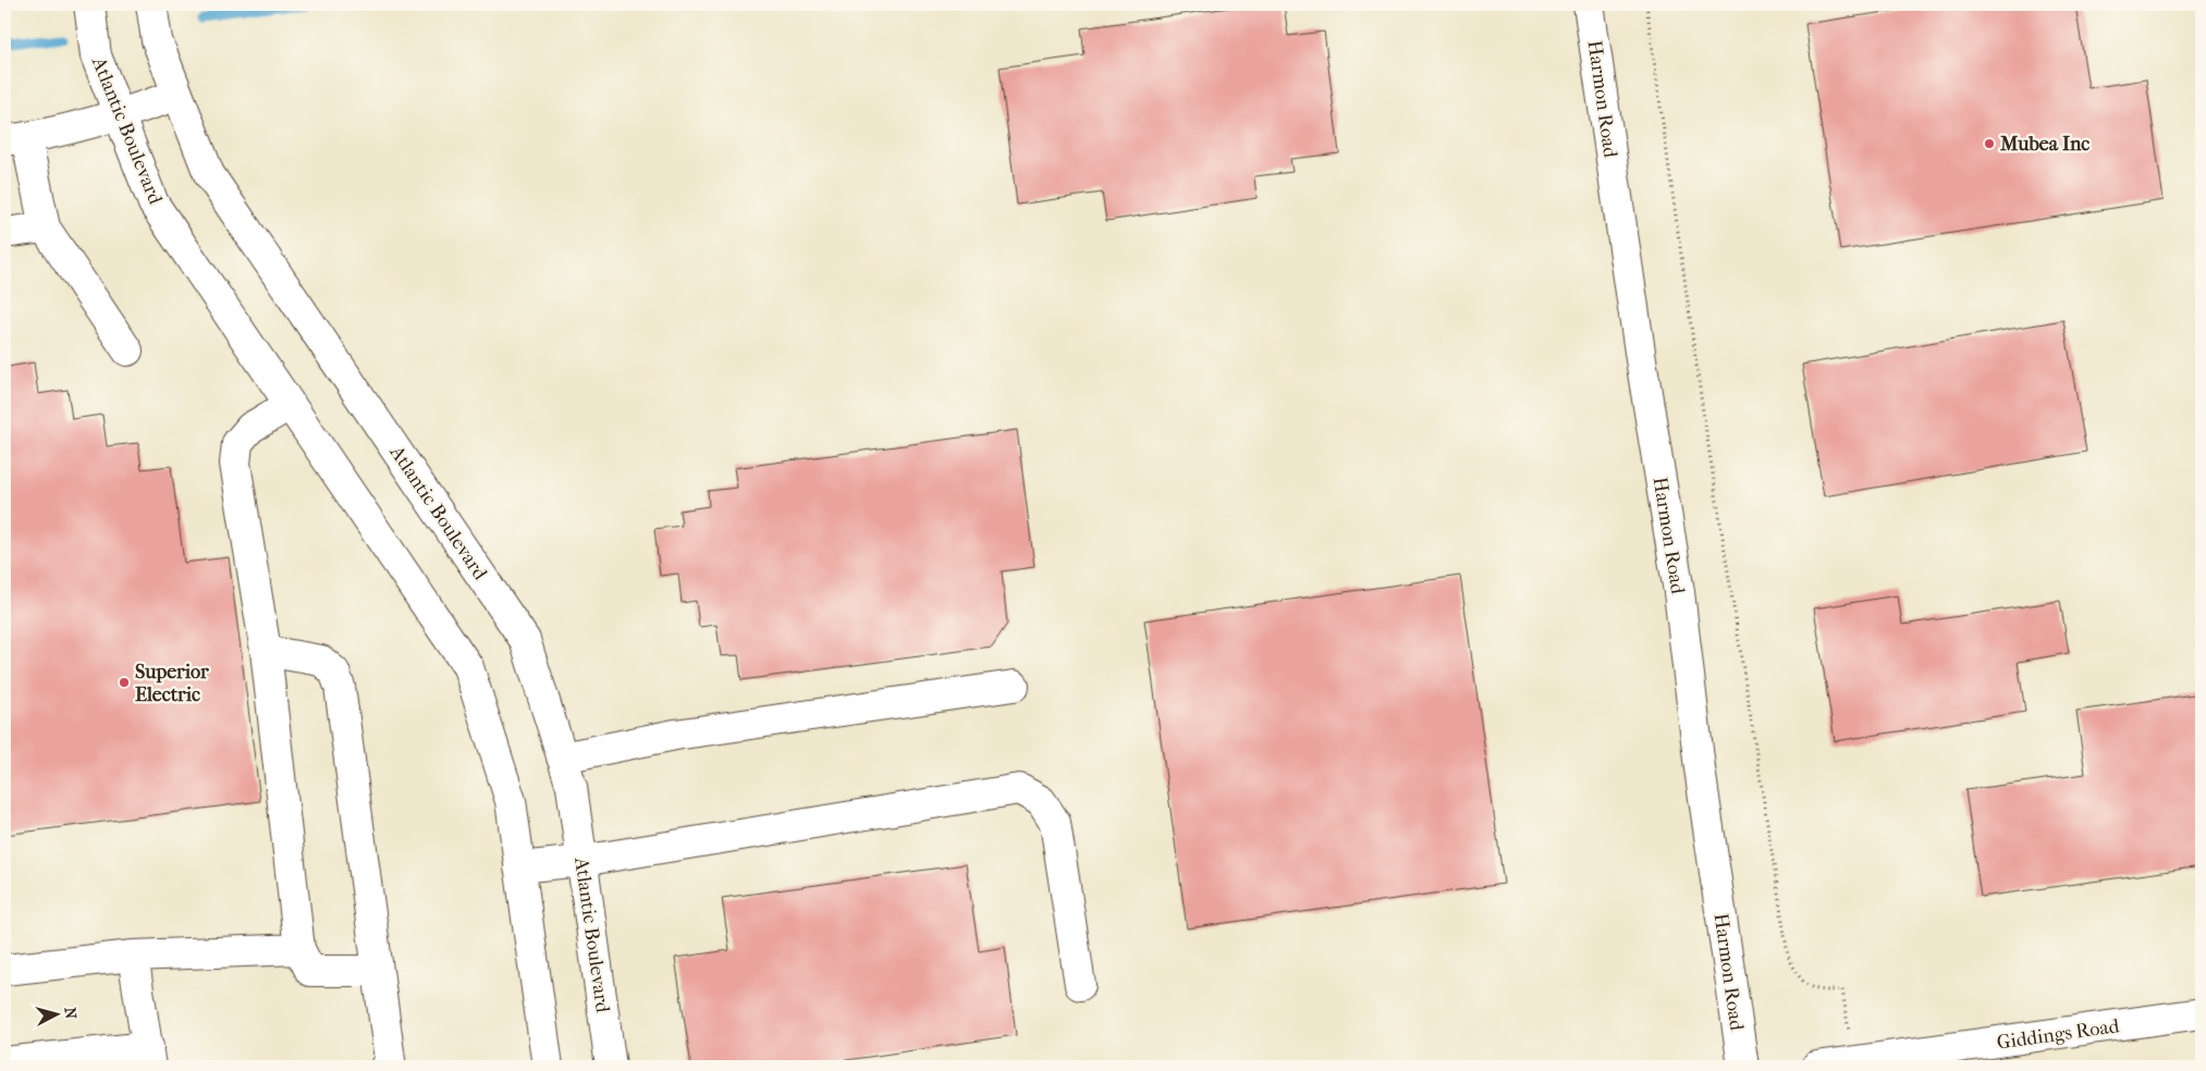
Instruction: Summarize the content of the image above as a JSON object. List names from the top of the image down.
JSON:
{
  "streets": {
    "street": ["Harmon Road", "Atlantic Boulevard", "Giddings Road"]
  },
  "places": ["Mubea Inc", "Superior Electric"],
  "north": "right"
}
